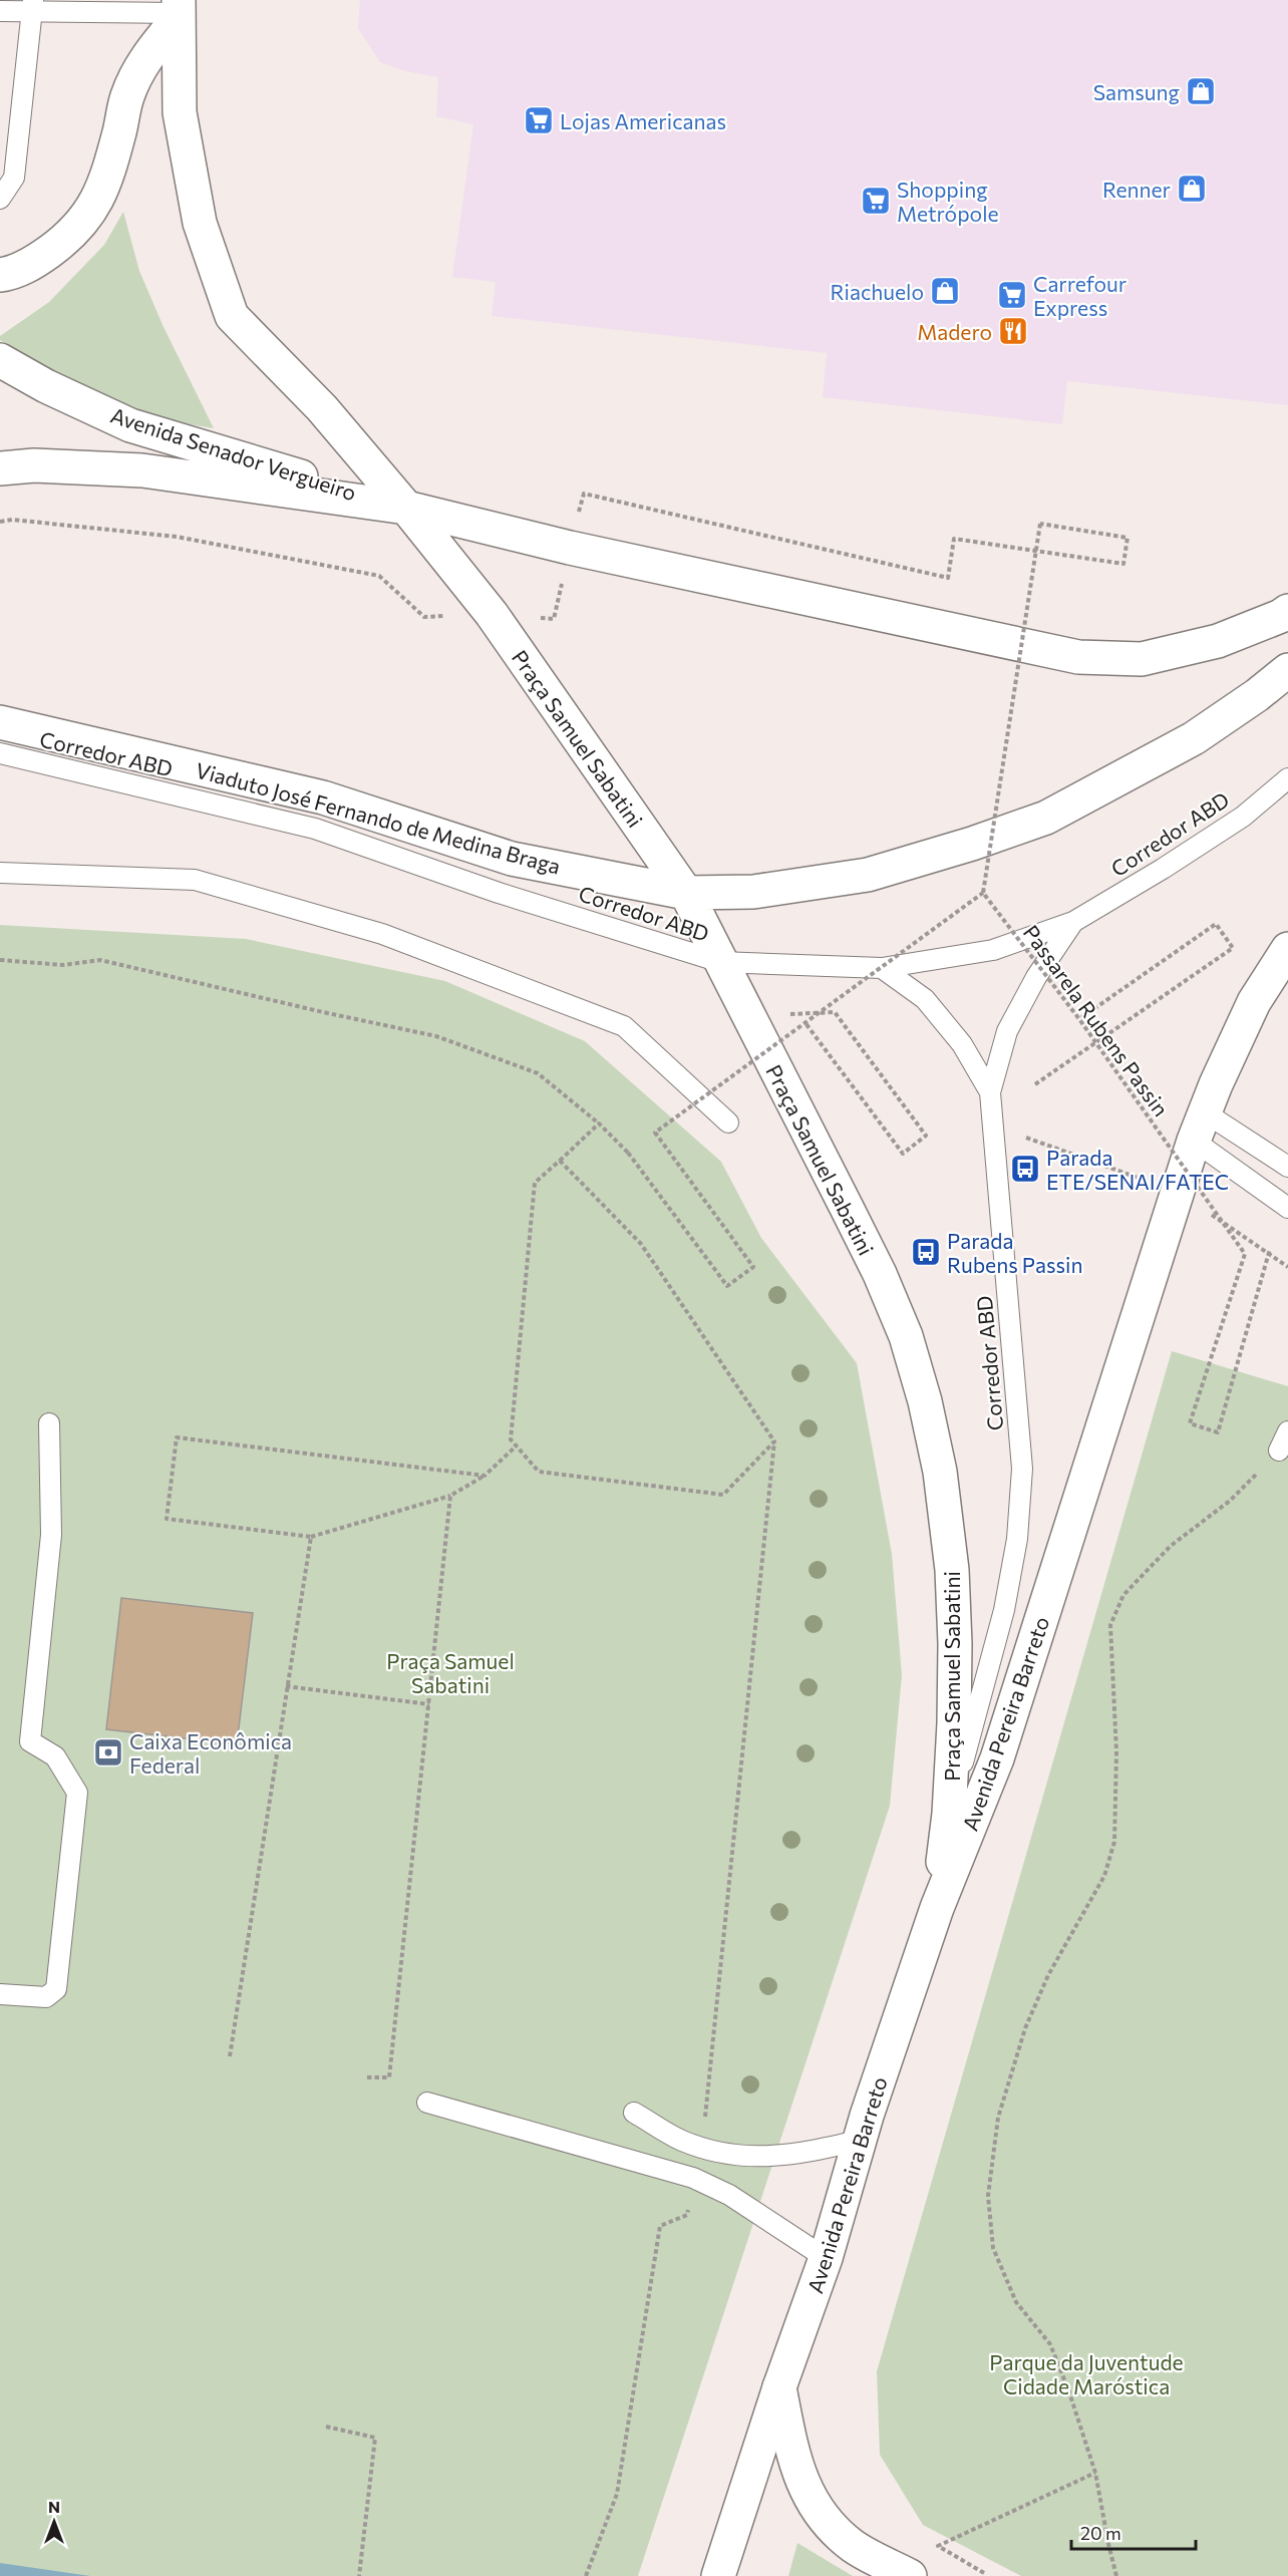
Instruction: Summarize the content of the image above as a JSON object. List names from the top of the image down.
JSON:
{
  "streets": {
    "main road": [
      "Avenida Senador Vergueiro",
      "Praça Samuel Sabatini",
      "Viaduto José Fernando de Medina Braga",
      "Avenida Pereira Barreto"
    ],
    "lane": ["Corredor ABD"],
    "path": ["Passarela Rubens Passin"]
  },
  "crossings": [
    ["Avenida Senador Vergueiro", "Praça Samuel Sabatini"],
    ["Praça Samuel Sabatini", "Corredor ABD"],
    ["Praça Samuel Sabatini", "Viaduto José Fernando de Medina Braga"],
    ["Praça Samuel Sabatini", "Avenida Pereira Barreto"]
  ],
  "parks": ["Praça Samuel Sabatini", "Parque da Juventude Cidade Maróstica"],
  "places": {
    "shop": ["Samsung", "Renner", "Riachuelo"],
    "supermarket": ["Lojas Americanas", "Shopping Metrópole", "Carrefour Express"],
    "restaurant": ["Madero"],
    "bus stop": ["Parada ETE/SENAI/FATEC", "Parada Rubens Passin"],
    "bank": ["Caixa Econômica Federal"]
  },
  "scale_bar": "20 m",
  "north": "top"
}
